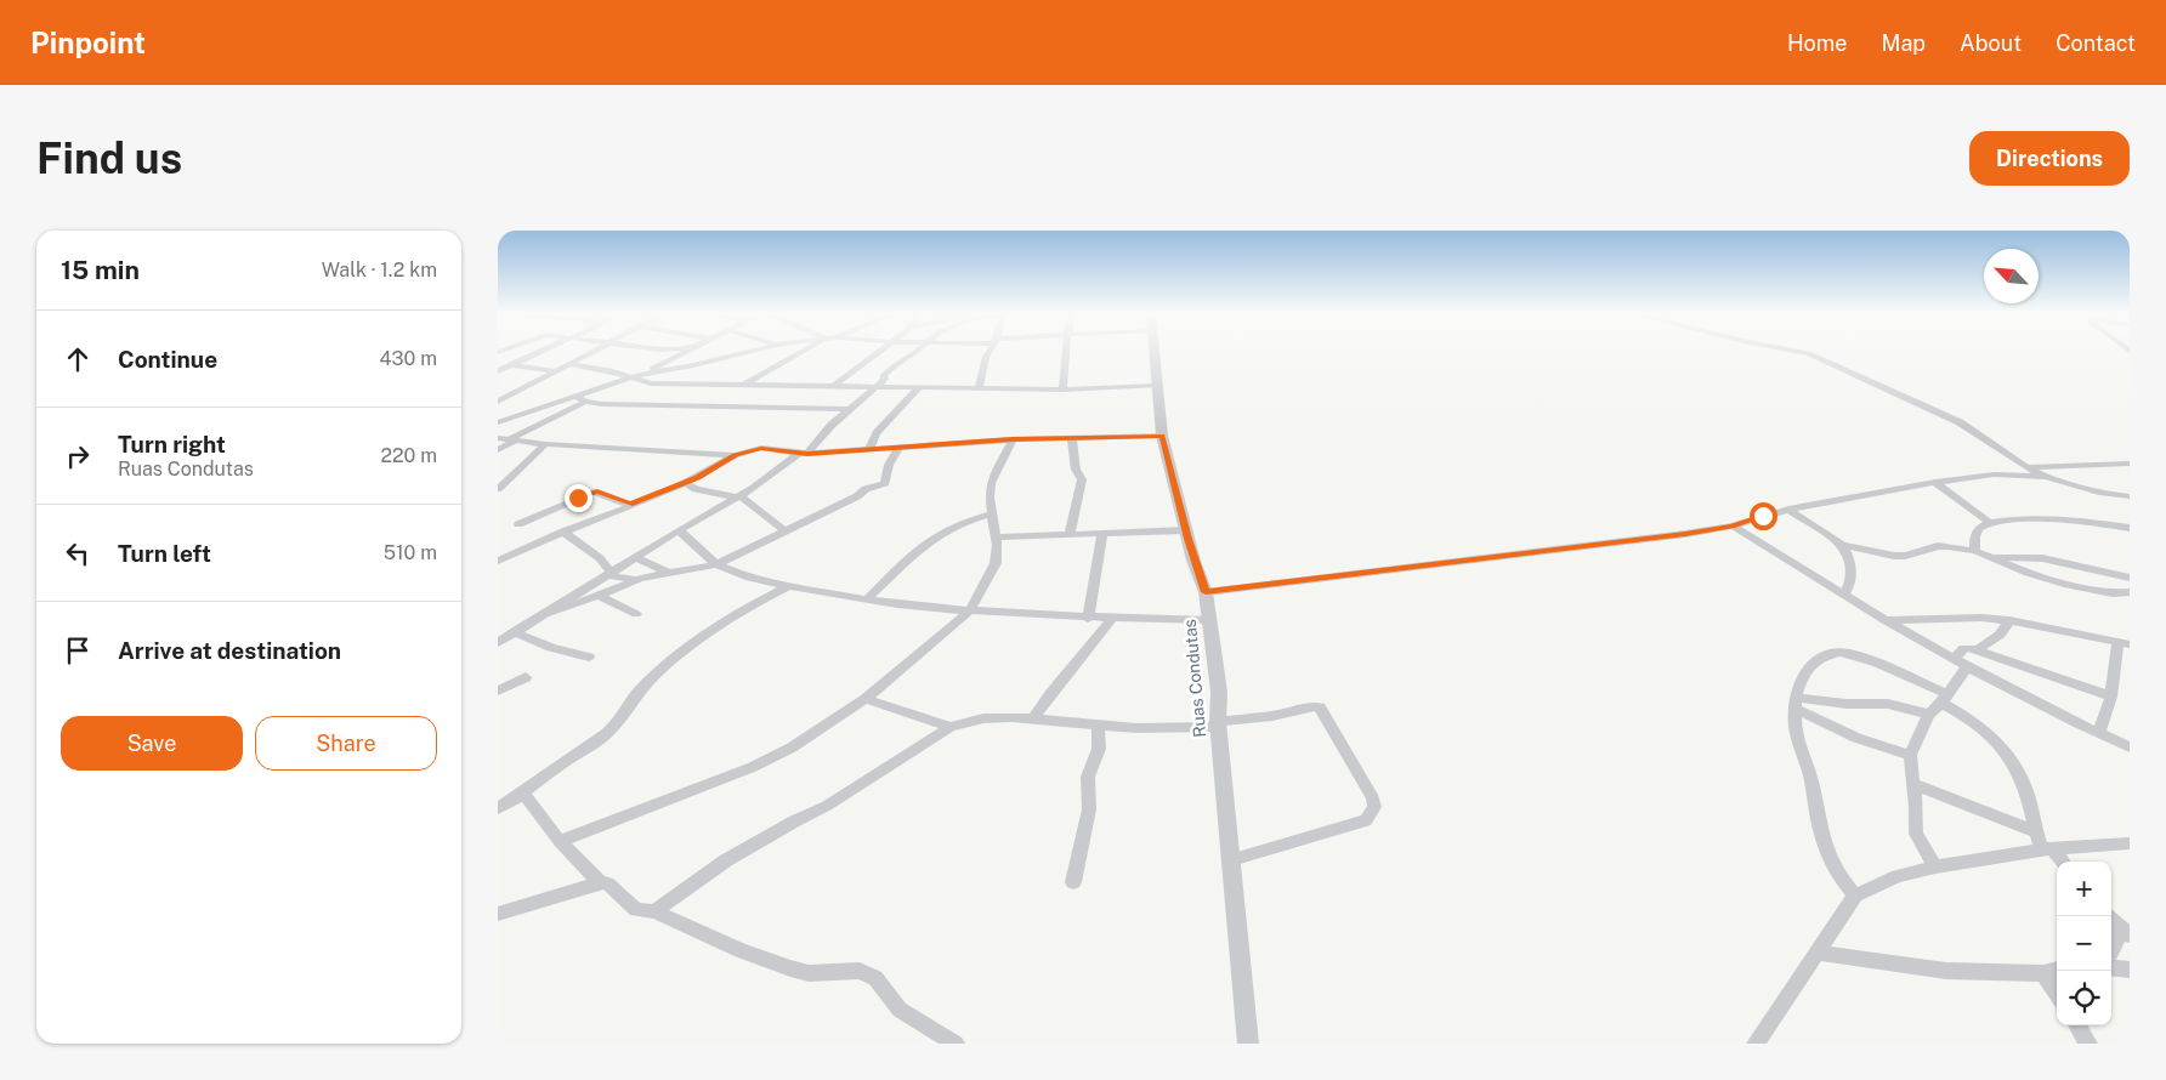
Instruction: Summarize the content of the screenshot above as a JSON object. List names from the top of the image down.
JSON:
{
  "streets": {
    "street": ["Ruas Condutas"]
  },
  "north": "top left",
  "page": {
    "header": "Pinpoint",
    "nav": [
      "Home",
      "Map",
      "About",
      "Contact"
    ],
    "buttons": [
      "Directions",
      ["Save", "Share"]
    ],
    "title": "Find us",
    "heading": ["15 min", "Walk · 1.2 km"],
    "list": [
      ["Continue", "430 m"],
      ["Turn right", "Ruas Condutas", "220 m"],
      ["Turn left", "510 m"],
      "Arrive at destination"
    ],
    "map_buttons": ["+", "−"]
  }
}
